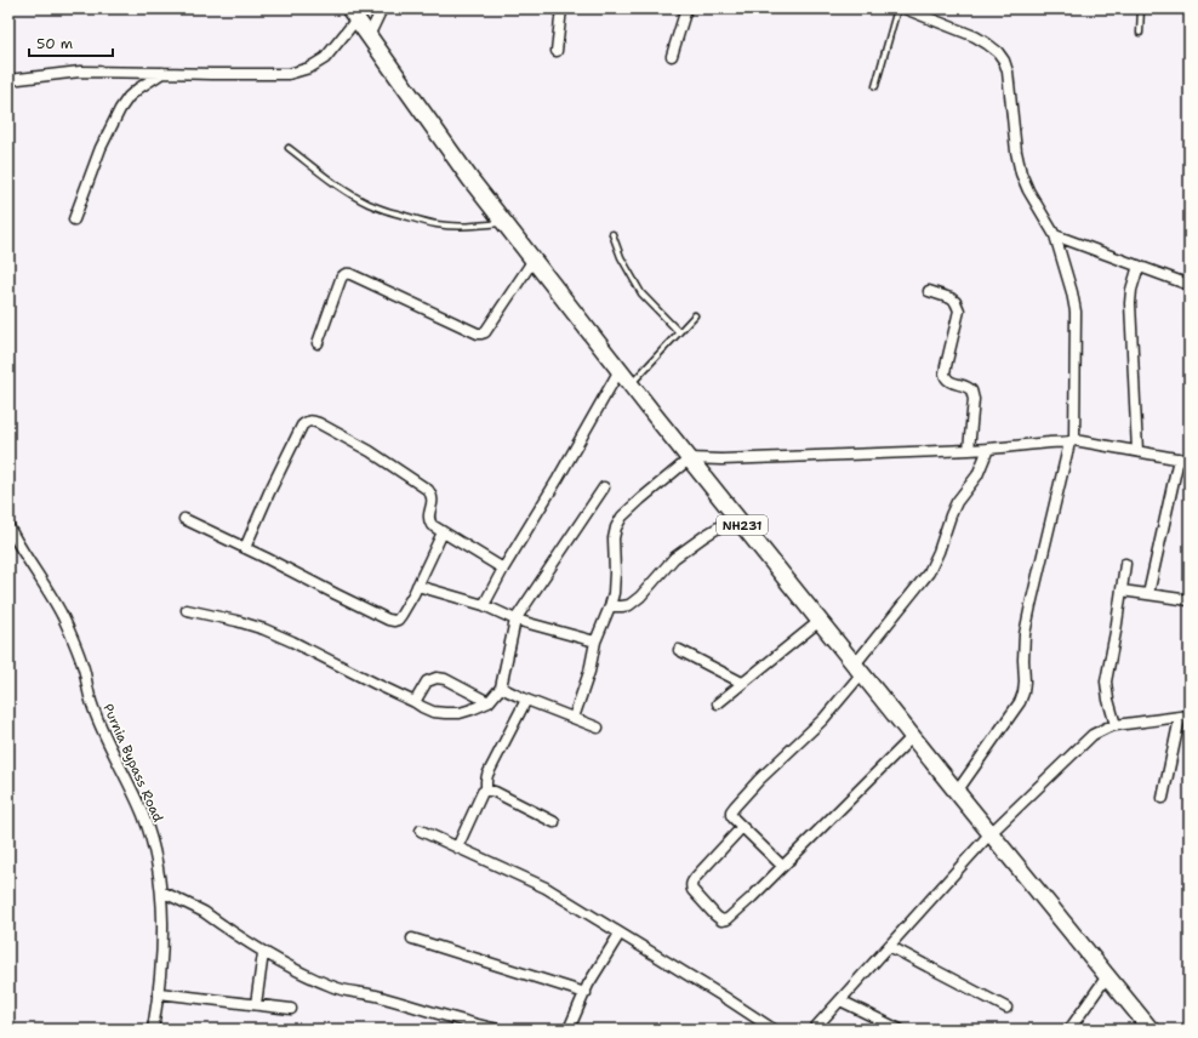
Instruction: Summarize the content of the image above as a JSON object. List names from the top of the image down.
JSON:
{
  "streets": {
    "highway": ["NH231"],
    "street": ["Purnia Bypass Road"]
  },
  "scale_bar": "50 m"
}
